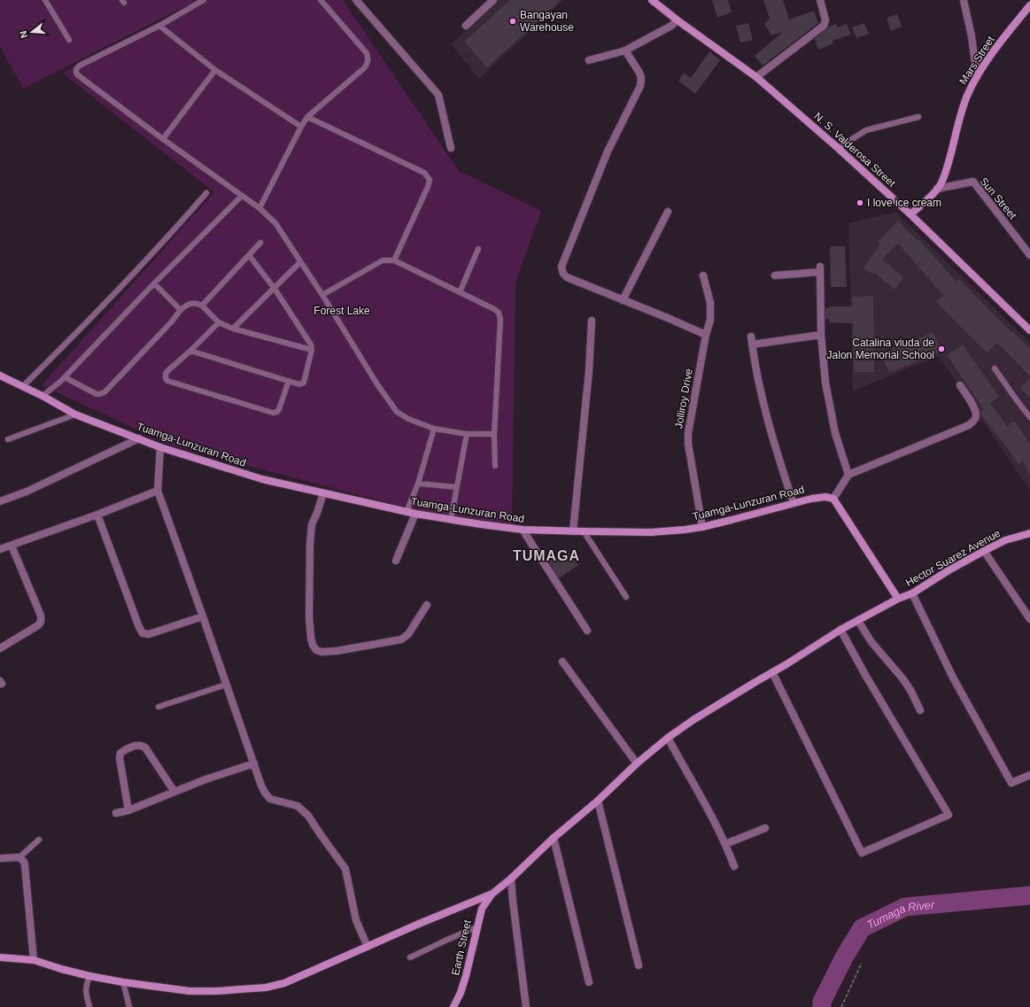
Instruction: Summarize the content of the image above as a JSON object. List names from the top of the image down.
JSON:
{
  "streets": {
    "street": [
      "Mars Street",
      "N. S. Valderosa Street",
      "Sun Street",
      "Jolliroy Drive",
      "Tuamga-Lunzuran Road",
      "Hector Suarez Avenue",
      "Earth Street"
    ]
  },
  "crossings": [
    ["Mars Street", "N. S. Valderosa Street"],
    ["Mars Street", "Sun Street"],
    ["Jolliroy Drive", "Tuamga-Lunzuran Road"],
    ["Hector Suarez Avenue", "Earth Street"]
  ],
  "districts": ["TUMAGA"],
  "water": ["Tumaga River"],
  "parks": ["Forest Lake"],
  "places": ["Bangayan Warehouse", "I love ice cream", "Catalina viuda de Jalon Memorial School"],
  "north": "left"
}
